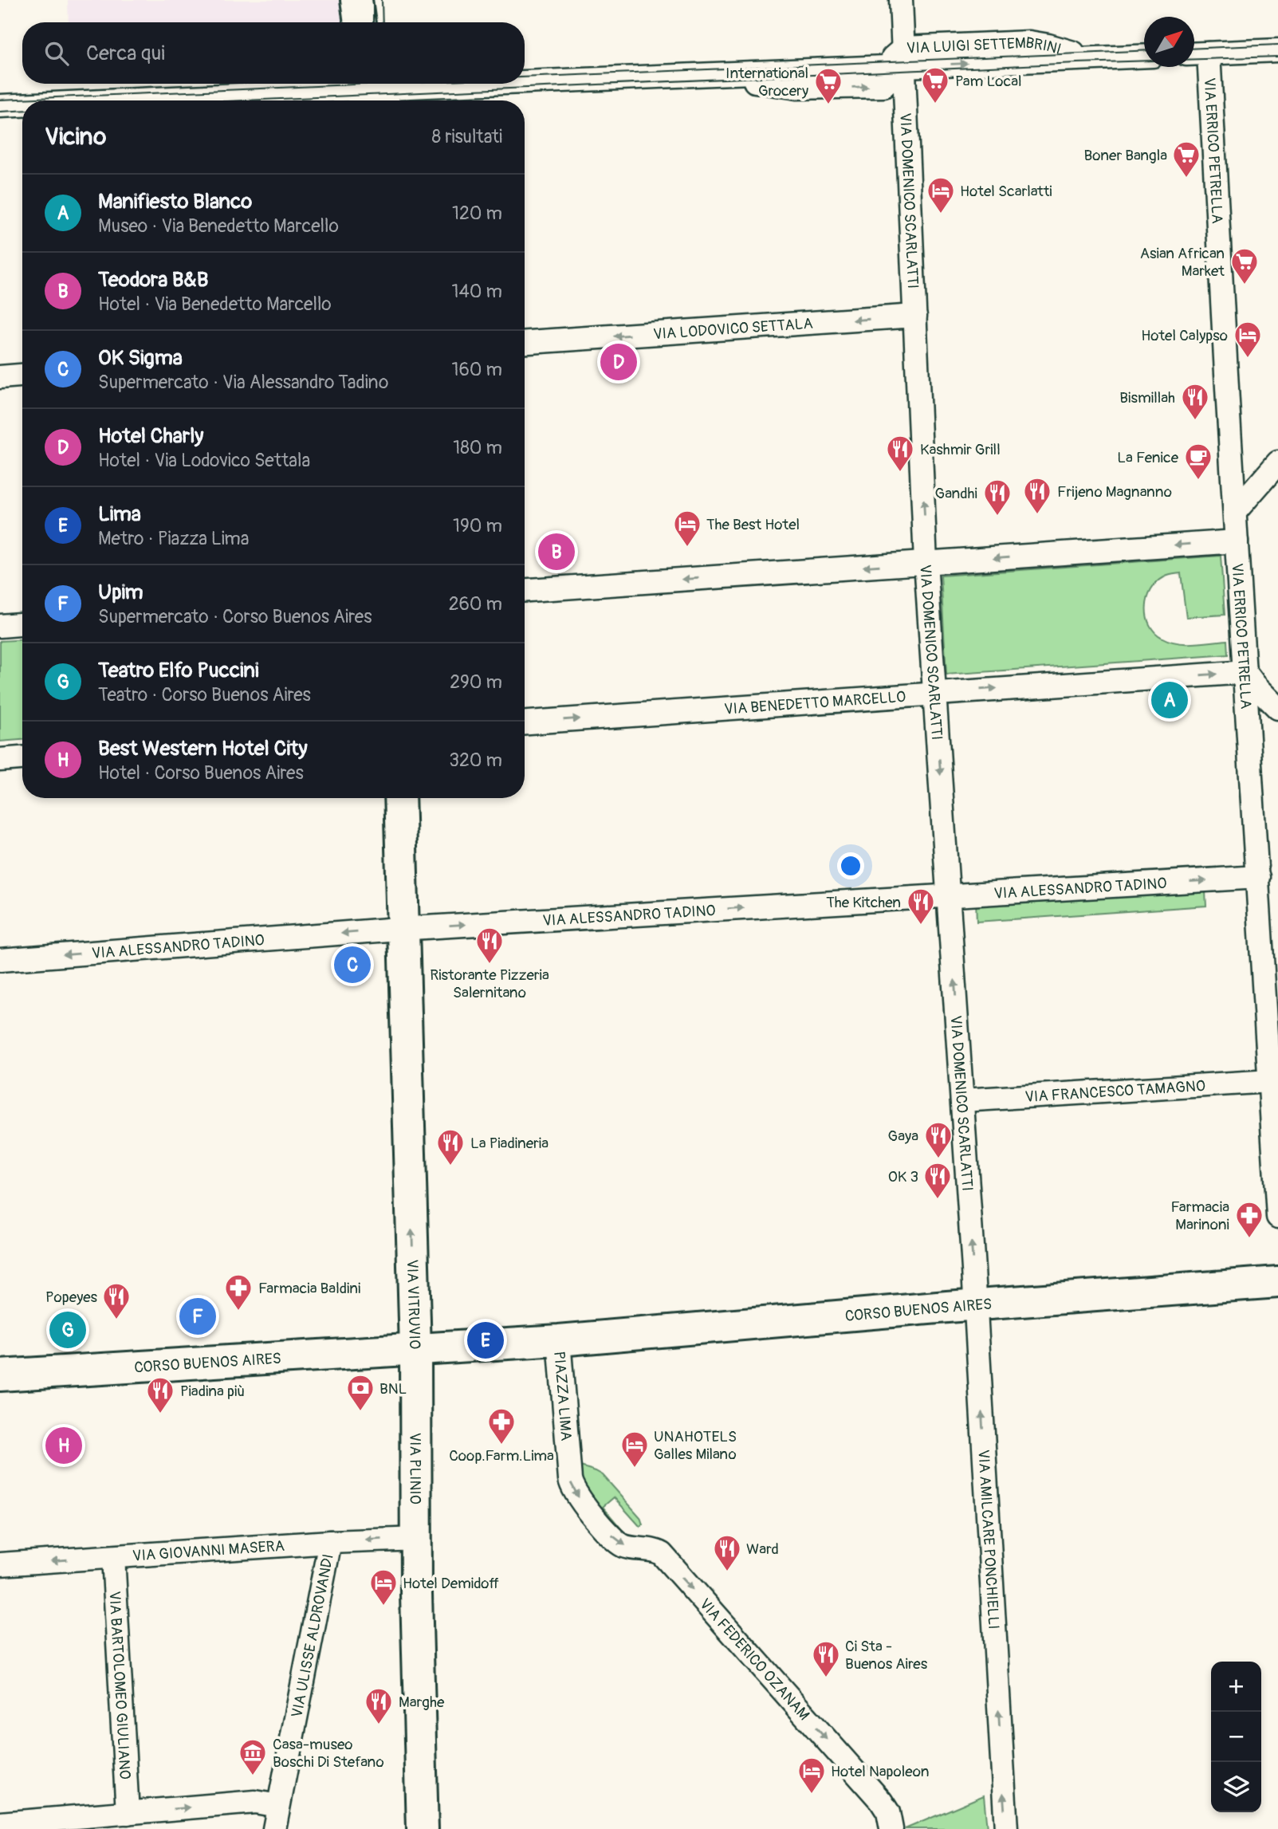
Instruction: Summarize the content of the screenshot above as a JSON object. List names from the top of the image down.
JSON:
{
  "streets": {
    "street": [
      "VIA LUIGI SETTEMBRINI",
      "VIA ERRICO PETRELLA",
      "VIA DOMENICO SCARLATTI",
      "VIA LODOVICO SETTALA",
      "VIA BENEDETTO MARCELLO",
      "VIA ALESSANDRO TADINO",
      "VIA FRANCESCO TAMAGNO",
      "VIA VITRUVIO",
      "CORSO BUENOS AIRES",
      "PIAZZA LIMA",
      "VIA PLINIO",
      "VIA AMILCARE PONCHIELLI",
      "VIA GIOVANNI MASERA",
      "VIA ULISSE ALDROVANDI",
      "VIA FEDERICO OZANAM",
      "VIA BARTOLOMEO GIULIANO"
    ]
  },
  "crossings": [
    ["VIA LUIGI SETTEMBRINI", "VIA DOMENICO SCARLATTI"],
    ["VIA ERRICO PETRELLA", "VIA BENEDETTO MARCELLO"],
    ["VIA ERRICO PETRELLA", "VIA ALESSANDRO TADINO"],
    ["VIA ERRICO PETRELLA", "VIA FRANCESCO TAMAGNO"],
    ["VIA DOMENICO SCARLATTI", "VIA LODOVICO SETTALA"],
    ["VIA DOMENICO SCARLATTI", "VIA BENEDETTO MARCELLO"],
    ["VIA DOMENICO SCARLATTI", "VIA ALESSANDRO TADINO"],
    ["VIA DOMENICO SCARLATTI", "VIA FRANCESCO TAMAGNO"],
    ["VIA DOMENICO SCARLATTI", "CORSO BUENOS AIRES"],
    ["VIA DOMENICO SCARLATTI", "VIA AMILCARE PONCHIELLI"],
    ["VIA ALESSANDRO TADINO", "VIA VITRUVIO"],
    ["VIA VITRUVIO", "CORSO BUENOS AIRES"],
    ["VIA VITRUVIO", "PIAZZA LIMA"],
    ["VIA VITRUVIO", "VIA PLINIO"],
    ["CORSO BUENOS AIRES", "PIAZZA LIMA"],
    ["CORSO BUENOS AIRES", "VIA PLINIO"],
    ["CORSO BUENOS AIRES", "VIA AMILCARE PONCHIELLI"],
    ["PIAZZA LIMA", "VIA PLINIO"],
    ["PIAZZA LIMA", "VIA FEDERICO OZANAM"],
    ["VIA PLINIO", "VIA GIOVANNI MASERA"],
    ["VIA GIOVANNI MASERA", "VIA ULISSE ALDROVANDI"],
    ["VIA GIOVANNI MASERA", "VIA BARTOLOMEO GIULIANO"]
  ],
  "one_way": [
    "VIA LODOVICO SETTALA",
    "PIAZZA LIMA",
    "VIA AMILCARE PONCHIELLI",
    "VIA GIOVANNI MASERA",
    "VIA FEDERICO OZANAM"
  ],
  "places": {
    "supermarket": [
      "Pam Local",
      "International Grocery",
      "Boner Bangla",
      "Asian African Market"
    ],
    "hotel": [
      "Hotel Scarlatti",
      "Hotel Calypso",
      "The Best Hotel",
      "UNAHOTELS Galles Milano",
      "Hotel Demidoff",
      "Hotel Napoleon"
    ],
    "restaurant": [
      "Bismillah",
      "Kashmir Grill",
      "Frijeno Magnanno",
      "Gandhi",
      "The Kitchen",
      "Ristorante Pizzeria Salernitano",
      "Gaya",
      "La Piadineria",
      "OK 3",
      "Popeyes",
      "Piadina più",
      "Ward",
      "Ci Sta - Buenos Aires",
      "Marghe"
    ],
    "cafe": ["La Fenice"],
    "pharmacy": ["Farmacia Marinoni", "Farmacia Baldini", "Coop.Farm.Lima"],
    "bank": ["BNL"],
    "museum": ["Casa-museo Boschi Di Stefano"]
  },
  "north": "top right",
  "page": {
    "search": "Cerca qui",
    "heading": ["Vicino", "8 risultati"],
    "list": [
      {
        "mark": "A",
        "name": "Manifiesto Blanco",
        "note": "Museo · Via Benedetto Marcello",
        "value": "120 m"
      },
      {
        "mark": "B",
        "name": "Teodora B&B",
        "note": "Hotel · Via Benedetto Marcello",
        "value": "140 m"
      },
      {
        "mark": "C",
        "name": "OK Sigma",
        "note": "Supermercato · Via Alessandro Tadino",
        "value": "160 m"
      },
      {
        "mark": "D",
        "name": "Hotel Charly",
        "note": "Hotel · Via Lodovico Settala",
        "value": "180 m"
      },
      {
        "mark": "E",
        "name": "Lima",
        "note": "Metro · Piazza Lima",
        "value": "190 m"
      },
      {
        "mark": "F",
        "name": "Upim",
        "note": "Supermercato · Corso Buenos Aires",
        "value": "260 m"
      },
      {
        "mark": "G",
        "name": "Teatro Elfo Puccini",
        "note": "Teatro · Corso Buenos Aires",
        "value": "290 m"
      },
      {
        "mark": "H",
        "name": "Best Western Hotel City",
        "note": "Hotel · Corso Buenos Aires",
        "value": "320 m"
      }
    ],
    "pins": [
      "D",
      "B",
      "A",
      "C",
      "F",
      "G",
      "E",
      "H"
    ],
    "map_buttons": ["+", "−"]
  }
}
